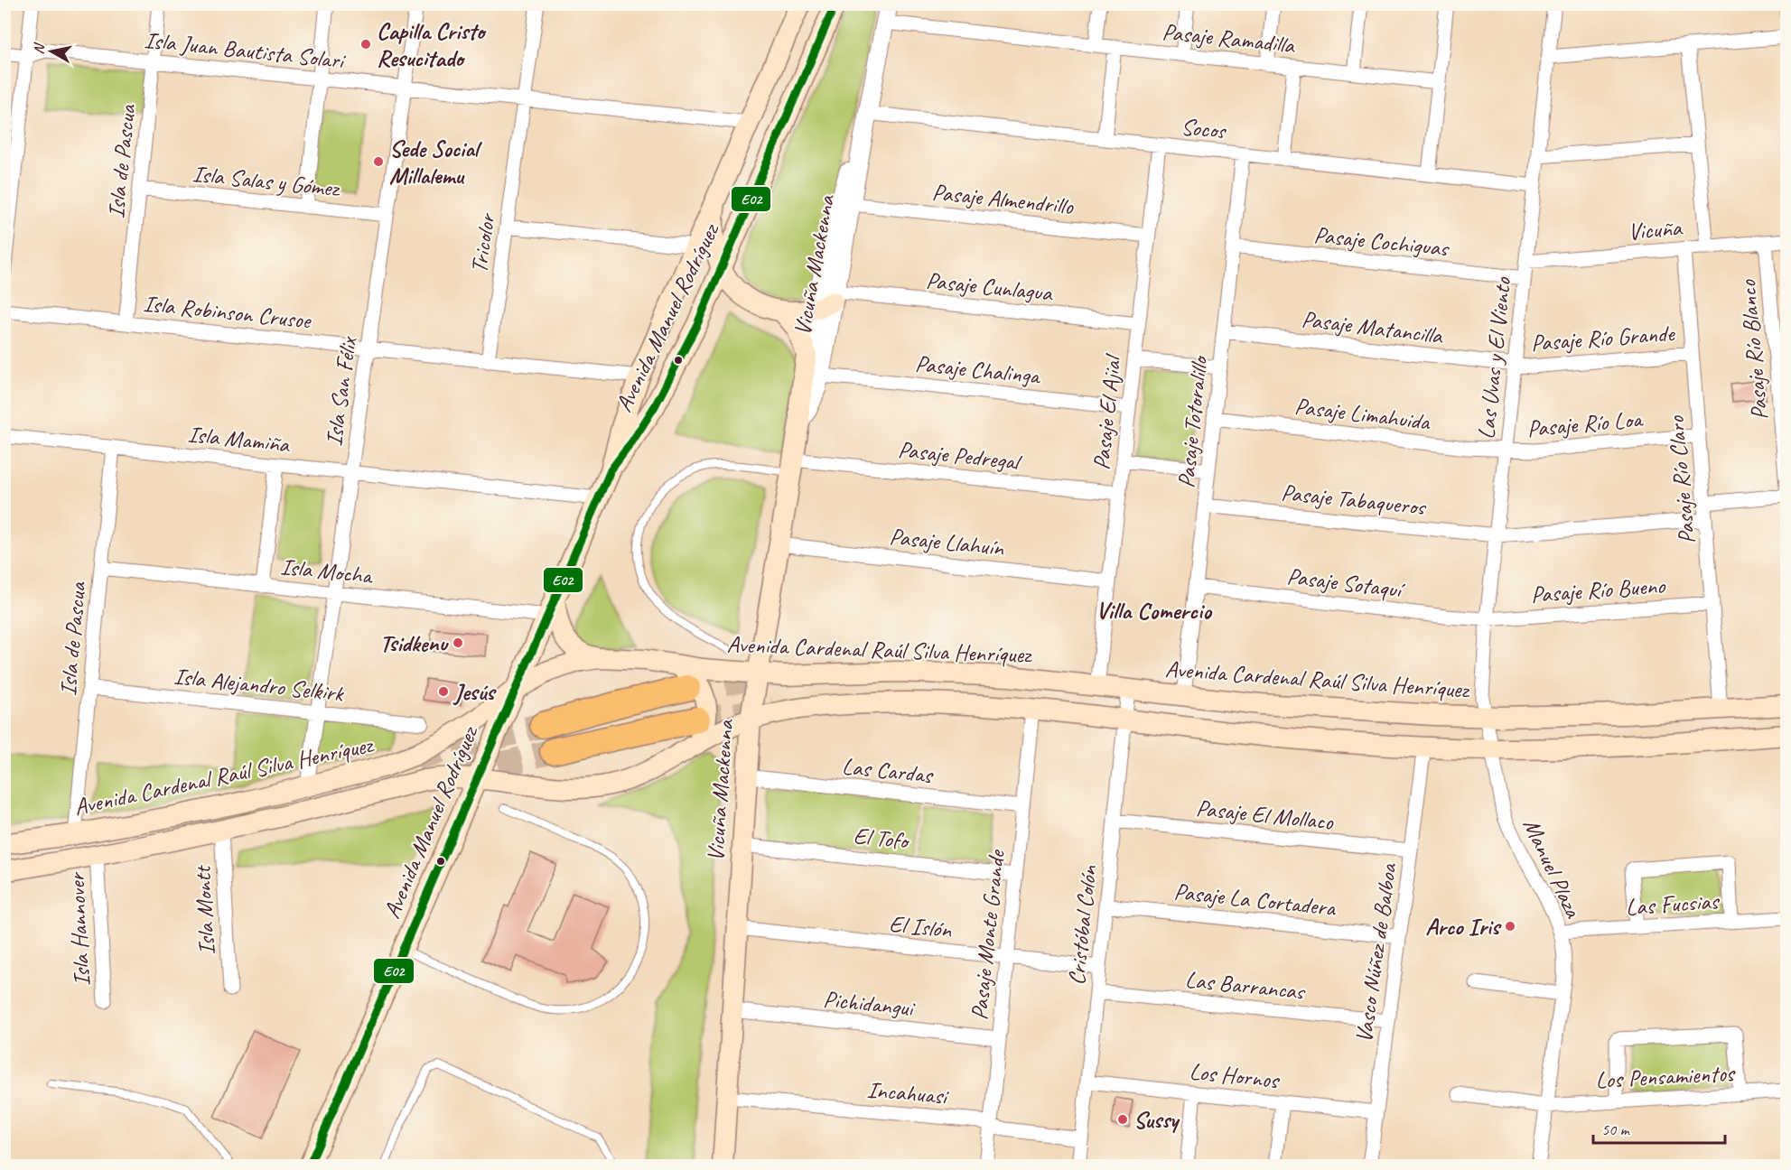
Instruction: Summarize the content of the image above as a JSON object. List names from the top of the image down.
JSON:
{
  "streets": {
    "main road": ["Vicuña Mackenna", "Avenida Manuel Rodríguez", "Avenida Cardenal Raúl Silva Henríquez"],
    "street": [
      "Pasaje Ramadilla",
      "Isla Juan Bautista Solari",
      "Socos",
      "Isla de Pascua",
      "Isla Salas y Gómez",
      "Pasaje Almendrillo",
      "Vicuña",
      "Pasaje Cochiguas",
      "Tricolor",
      "Pasaje Cunlagua",
      "Isla Robinson Crusoe",
      "Pasaje Matancilla",
      "Pasaje Río Grande",
      "Pasaje Río Blanco",
      "Las Uvas y El Viento",
      "Pasaje Chalinga",
      "Isla San Félix",
      "Pasaje El Ajial",
      "Pasaje Limahuida",
      "Pasaje Totoralillo",
      "Pasaje Río Loa",
      "Isla Mamiña",
      "Pasaje Pedregal",
      "Pasaje Río Claro",
      "Pasaje Tabaqueros",
      "Pasaje Llahuín",
      "Isla Mocha",
      "Pasaje Sotaquí",
      "Pasaje Río Bueno",
      "Isla Alejandro Selkirk",
      "Las Cardas",
      "Pasaje El Mollaco",
      "El Tofo",
      "Manuel Plaza",
      "Pasaje La Cortadera",
      "Las Fucsias",
      "Isla Montt",
      "Cristóbal Colón",
      "El Islón",
      "Isla Hannover",
      "Pasaje Monte Grande",
      "Vasco Núñez de Balboa",
      "Las Barrancas",
      "Pichidangui",
      "Los Hornos",
      "Los Pensamientos",
      "Incahuasi"
    ]
  },
  "crossings": [
    ["Pasaje Ramadilla", "Vicuña Mackenna"],
    ["Isla Juan Bautista Solari", "Isla de Pascua"],
    ["Isla Juan Bautista Solari", "Tricolor"],
    ["Isla Juan Bautista Solari", "Avenida Manuel Rodríguez"],
    ["Isla Juan Bautista Solari", "Isla San Félix"],
    ["Socos", "Vicuña Mackenna"],
    ["Socos", "Las Uvas y El Viento"],
    ["Socos", "Pasaje El Ajial"],
    ["Socos", "Pasaje Totoralillo"],
    ["Isla de Pascua", "Isla Salas y Gómez"],
    ["Isla de Pascua", "Isla Robinson Crusoe"],
    ["Isla de Pascua", "Isla Mamiña"],
    ["Isla de Pascua", "Isla Mocha"],
    ["Isla de Pascua", "Avenida Cardenal Raúl Silva Henríquez"],
    ["Isla de Pascua", "Isla Alejandro Selkirk"],
    ["Isla Salas y Gómez", "Isla San Félix"],
    ["Pasaje Almendrillo", "Vicuña Mackenna"],
    ["Pasaje Almendrillo", "Pasaje El Ajial"],
    ["Vicuña", "Pasaje Río Blanco"],
    ["Vicuña", "Las Uvas y El Viento"],
    ["Vicuña", "Pasaje Río Claro"],
    ["Pasaje Cochiguas", "Las Uvas y El Viento"],
    ["Pasaje Cochiguas", "Pasaje Totoralillo"],
    ["Tricolor", "Isla Robinson Crusoe"],
    ["Vicuña Mackenna", "Pasaje Cunlagua"],
    ["Vicuña Mackenna", "Pasaje Chalinga"],
    ["Vicuña Mackenna", "Pasaje Pedregal"],
    ["Vicuña Mackenna", "Pasaje Llahuín"],
    ["Vicuña Mackenna", "Avenida Cardenal Raúl Silva Henríquez"],
    ["Vicuña Mackenna", "Las Cardas"],
    ["Vicuña Mackenna", "El Tofo"],
    ["Vicuña Mackenna", "El Islón"],
    ["Vicuña Mackenna", "Pichidangui"],
    ["Vicuña Mackenna", "Incahuasi"],
    ["Pasaje Cunlagua", "Pasaje El Ajial"],
    ["Isla Robinson Crusoe", "Avenida Manuel Rodríguez"],
    ["Isla Robinson Crusoe", "Isla San Félix"],
    ["Avenida Manuel Rodríguez", "Isla Mamiña"],
    ["Avenida Manuel Rodríguez", "Isla Mocha"],
    ["Avenida Manuel Rodríguez", "Avenida Cardenal Raúl Silva Henríquez"],
    ["Pasaje Matancilla", "Pasaje Río Grande"],
    ["Pasaje Matancilla", "Las Uvas y El Viento"],
    ["Pasaje Matancilla", "Pasaje Totoralillo"],
    ["Pasaje Río Grande", "Las Uvas y El Viento"],
    ["Pasaje Río Grande", "Pasaje Río Claro"],
    ["Las Uvas y El Viento", "Pasaje Limahuida"],
    ["Las Uvas y El Viento", "Pasaje Río Loa"],
    ["Las Uvas y El Viento", "Pasaje Tabaqueros"],
    ["Las Uvas y El Viento", "Pasaje Sotaquí"],
    ["Las Uvas y El Viento", "Pasaje Río Bueno"],
    ["Las Uvas y El Viento", "Avenida Cardenal Raúl Silva Henríquez"],
    ["Las Uvas y El Viento", "Manuel Plaza"],
    ["Pasaje Chalinga", "Pasaje El Ajial"],
    ["Isla San Félix", "Isla Mamiña"],
    ["Isla San Félix", "Isla Mocha"],
    ["Isla San Félix", "Avenida Cardenal Raúl Silva Henríquez"],
    ["Isla San Félix", "Isla Alejandro Selkirk"],
    ["Pasaje El Ajial", "Pasaje Pedregal"],
    ["Pasaje El Ajial", "Pasaje Llahuín"],
    ["Pasaje El Ajial", "Avenida Cardenal Raúl Silva Henríquez"],
    ["Pasaje Limahuida", "Pasaje Totoralillo"],
    ["Pasaje Limahuida", "Pasaje Río Loa"],
    ["Pasaje Totoralillo", "Pasaje Tabaqueros"],
    ["Pasaje Totoralillo", "Pasaje Sotaquí"],
    ["Pasaje Totoralillo", "Avenida Cardenal Raúl Silva Henríquez"],
    ["Pasaje Río Loa", "Pasaje Río Claro"],
    ["Pasaje Río Claro", "Pasaje Tabaqueros"],
    ["Pasaje Río Claro", "Pasaje Río Bueno"],
    ["Pasaje Río Claro", "Avenida Cardenal Raúl Silva Henríquez"],
    ["Pasaje Sotaquí", "Pasaje Río Bueno"],
    ["Avenida Cardenal Raúl Silva Henríquez", "Manuel Plaza"],
    ["Avenida Cardenal Raúl Silva Henríquez", "Isla Montt"],
    ["Avenida Cardenal Raúl Silva Henríquez", "Cristóbal Colón"],
    ["Avenida Cardenal Raúl Silva Henríquez", "Isla Hannover"],
    ["Avenida Cardenal Raúl Silva Henríquez", "Pasaje Monte Grande"],
    ["Avenida Cardenal Raúl Silva Henríquez", "Vasco Núñez de Balboa"],
    ["Las Cardas", "Pasaje Monte Grande"],
    ["Pasaje El Mollaco", "Cristóbal Colón"],
    ["Pasaje El Mollaco", "Vasco Núñez de Balboa"],
    ["El Tofo", "Pasaje Monte Grande"],
    ["Manuel Plaza", "Las Fucsias"],
    ["Manuel Plaza", "Los Pensamientos"],
    ["Pasaje La Cortadera", "Cristóbal Colón"],
    ["Pasaje La Cortadera", "Vasco Núñez de Balboa"],
    ["Cristóbal Colón", "El Islón"],
    ["Cristóbal Colón", "Las Barrancas"],
    ["Cristóbal Colón", "Los Hornos"],
    ["Cristóbal Colón", "Incahuasi"],
    ["El Islón", "Pasaje Monte Grande"],
    ["Pasaje Monte Grande", "Pichidangui"],
    ["Pasaje Monte Grande", "Incahuasi"],
    ["Vasco Núñez de Balboa", "Las Barrancas"],
    ["Vasco Núñez de Balboa", "Los Hornos"]
  ],
  "districts": ["Villa Comercio"],
  "places": [
    "Capilla Cristo Resucitado",
    "Sede Social Millalemu",
    "Tsidkenu",
    "Jesús",
    "Arco Iris",
    "Sussy"
  ],
  "lines": ["transit line E02"],
  "scale_bar": "50 m",
  "north": "left"
}
